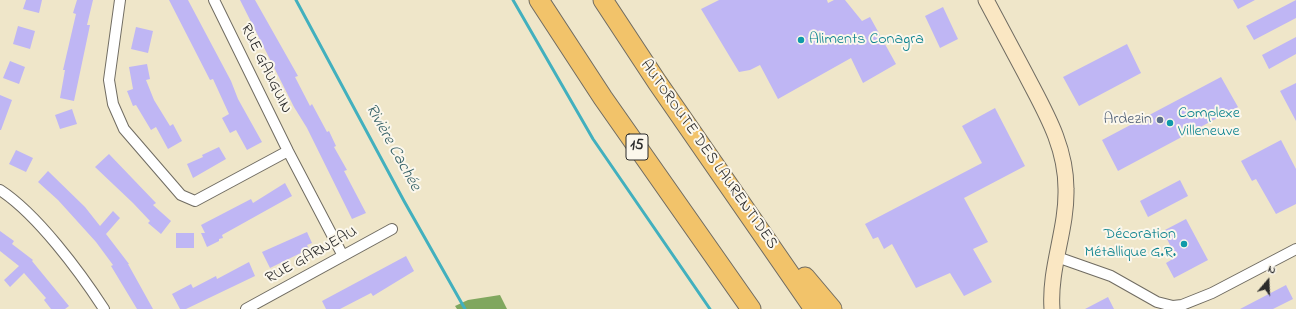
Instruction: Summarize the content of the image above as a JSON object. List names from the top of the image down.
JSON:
{
  "streets": {
    "highway": ["15", "AUTOROUTE DES LAURENTIDES"],
    "street": ["RUE GAUGUIN", "RUE GARNEAU"]
  },
  "crossings": [
    ["RUE GAUGUIN", "RUE GARNEAU"]
  ],
  "water": ["Rivière Cachée"],
  "places": [
    "Aliments Conagra",
    "Ardezin",
    "Complexe Villeneuve",
    "Décoration Métallique G.R."
  ],
  "north": "top"
}
